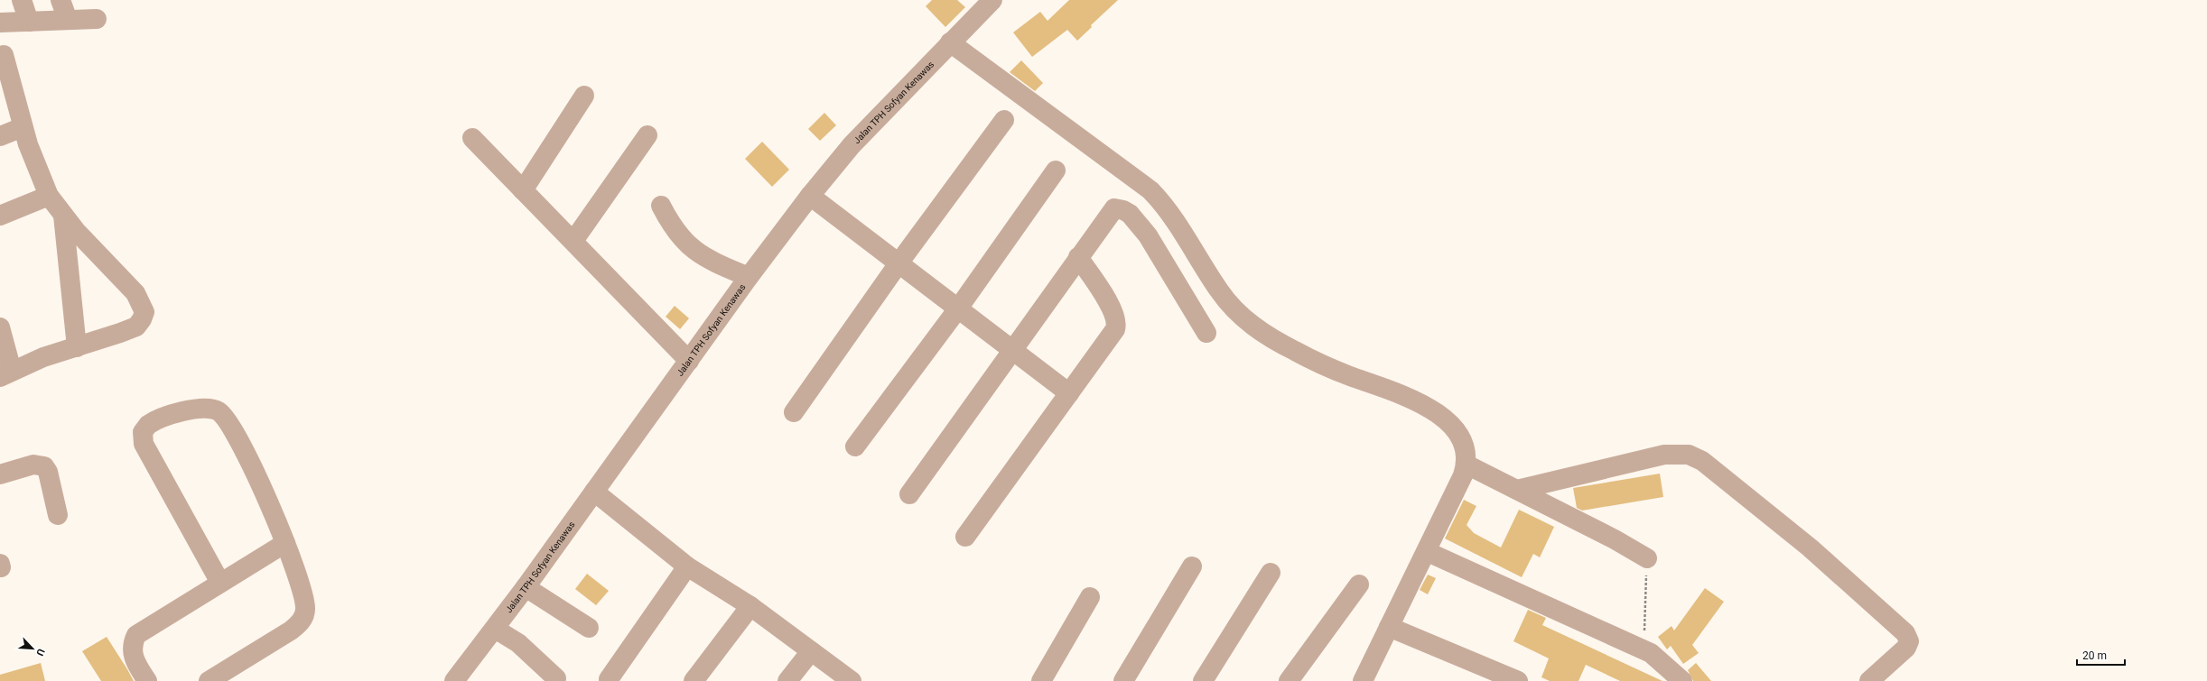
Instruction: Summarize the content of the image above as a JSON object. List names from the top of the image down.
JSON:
{
  "streets": {
    "street": ["Jalan TPH Sofyan Kenawas"]
  },
  "scale_bar": "20 m",
  "north": "bottom right"
}
